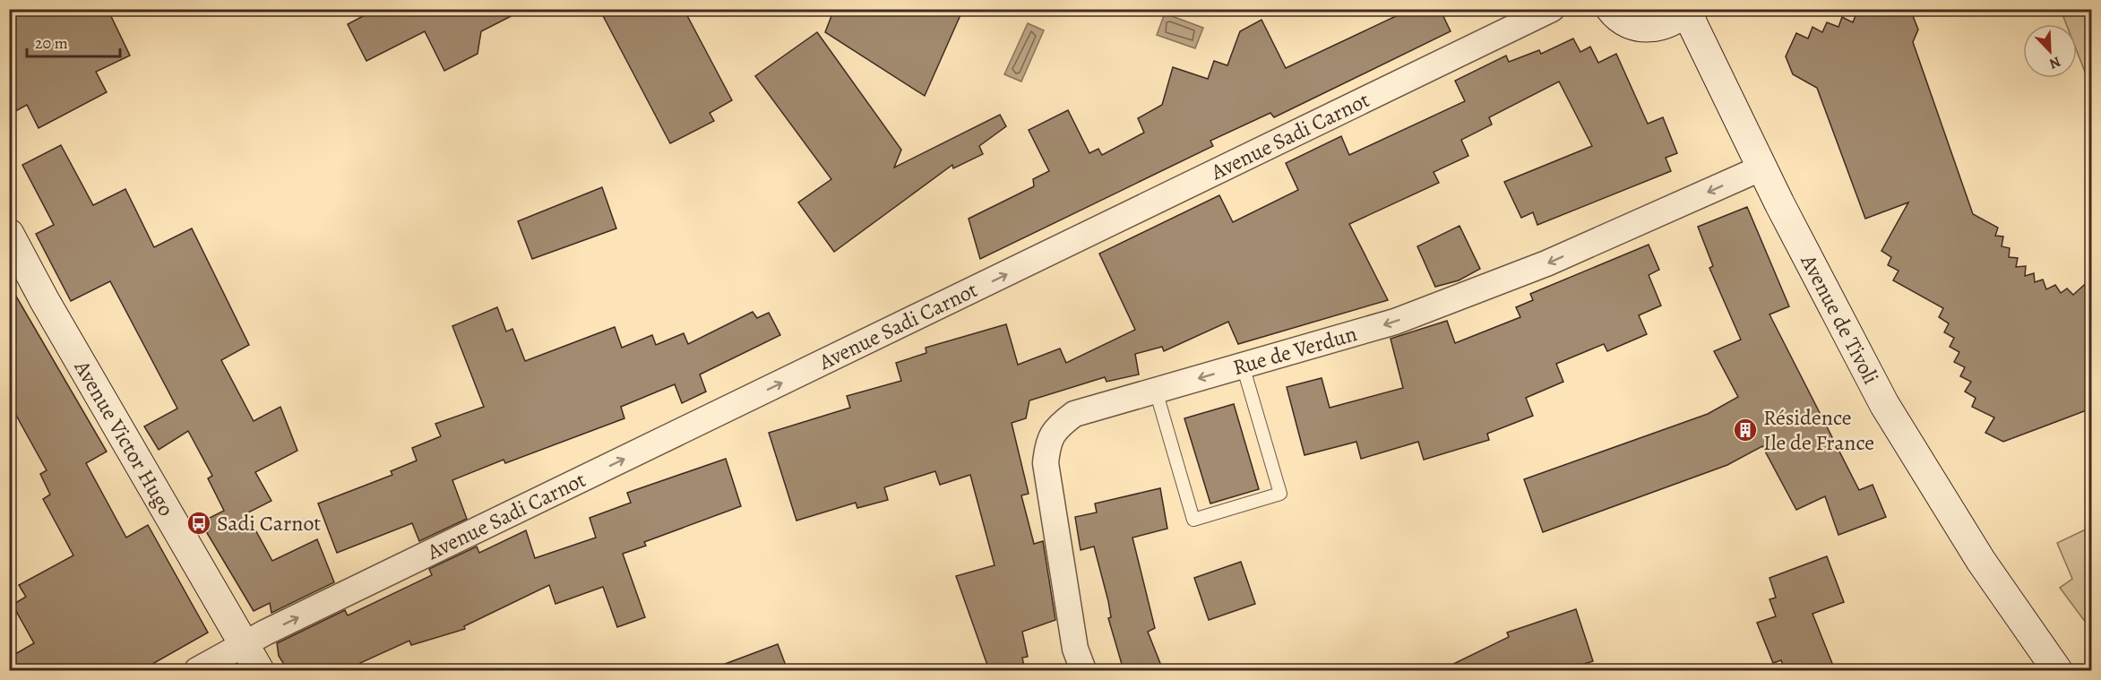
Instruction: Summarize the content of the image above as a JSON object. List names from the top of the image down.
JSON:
{
  "streets": {
    "street": [
      "Avenue Sadi Carnot",
      "Avenue de Tivoli",
      "Rue de Verdun",
      "Avenue Victor Hugo"
    ]
  },
  "crossings": [
    ["Avenue Sadi Carnot", "Avenue Victor Hugo"],
    ["Avenue de Tivoli", "Rue de Verdun"]
  ],
  "one_way": ["Avenue Sadi Carnot", "Rue de Verdun"],
  "places": {
    "building": ["Résidence Ile de France"],
    "bus stop": ["Sadi Carnot"]
  },
  "scale_bar": "20 m",
  "north": "bottom right"
}
